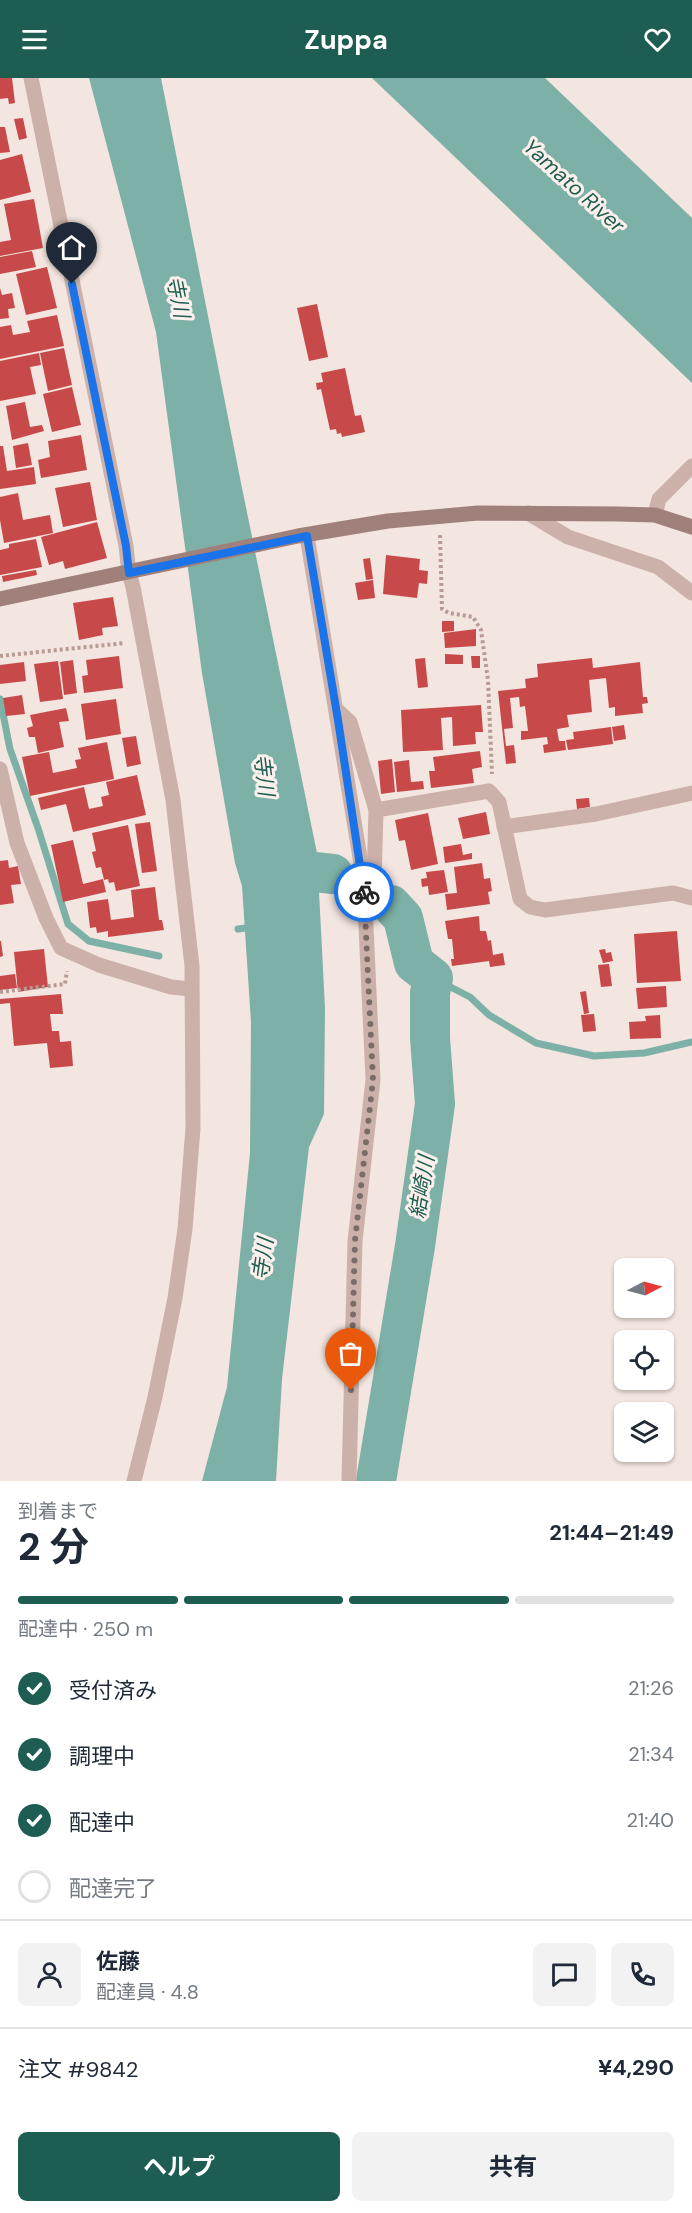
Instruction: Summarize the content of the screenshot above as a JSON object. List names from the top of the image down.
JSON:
{
  "water": ["Yamato River", "寺川", "結崎川"],
  "north": "right",
  "page": {
    "header": "Zuppa",
    "heading": ["2 分", "到着まで", "21:44–21:49"],
    "panel": [
      "佐藤",
      "配達員 · 4.8",
      "注文 #9842",
      "¥4,290"
    ],
    "bar": "配達中 · 250 m",
    "list": [
      ["受付済み", "21:26"],
      ["調理中", "21:34"],
      ["配達中", "21:40"],
      "配達完了"
    ],
    "buttons": ["ヘルプ", "共有"]
  }
}
